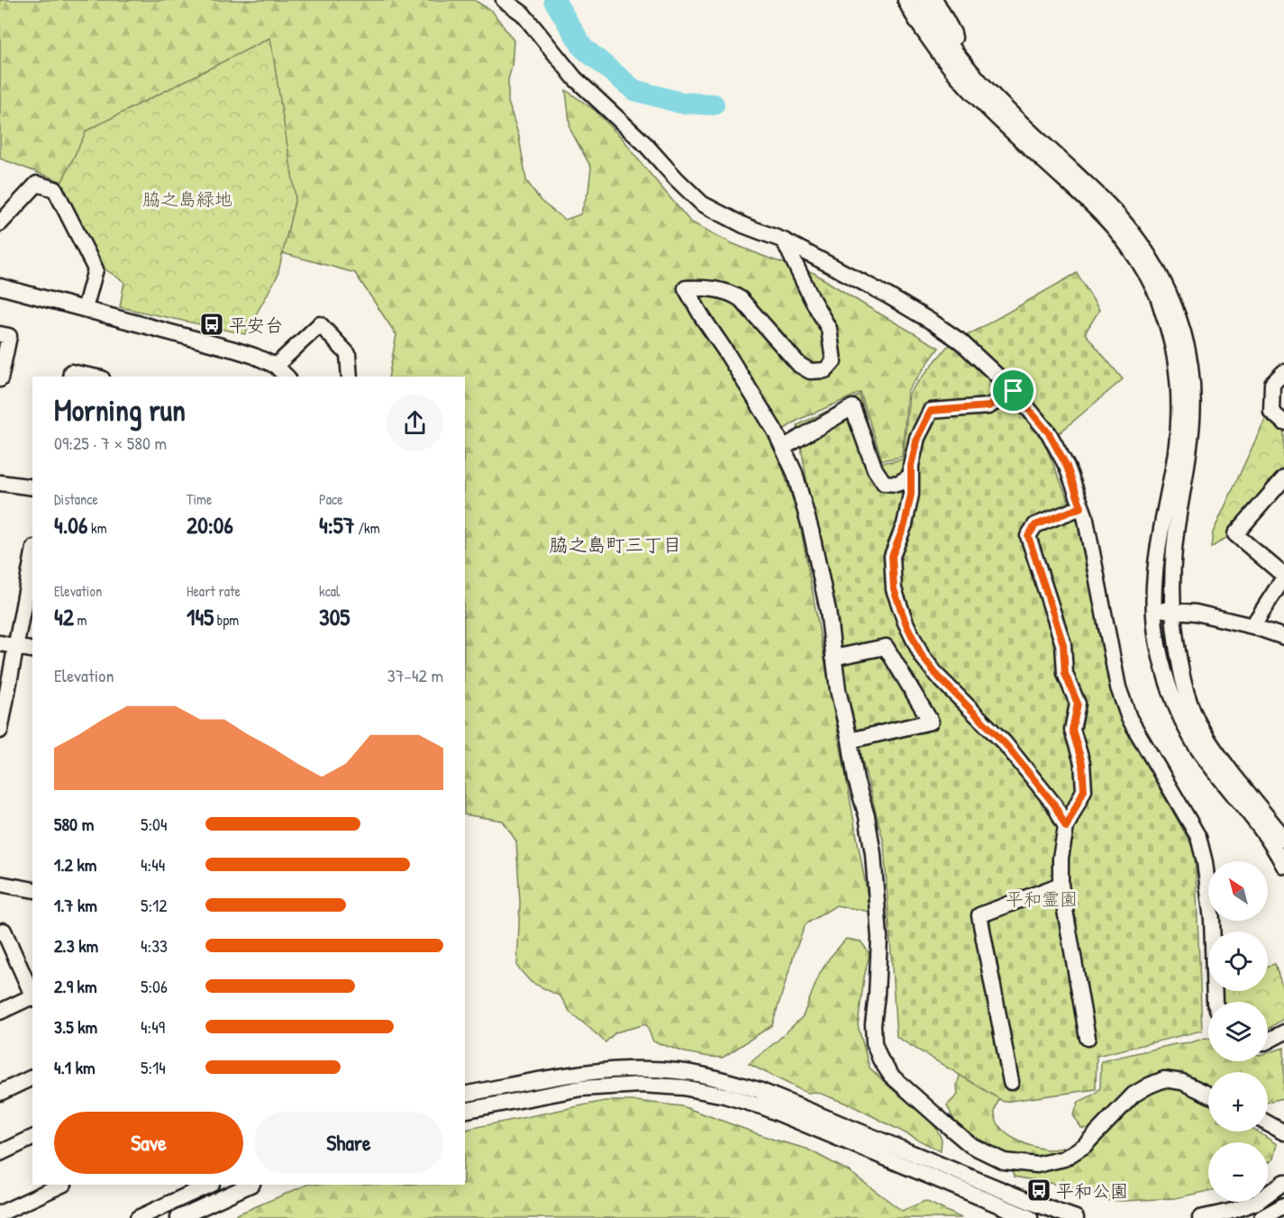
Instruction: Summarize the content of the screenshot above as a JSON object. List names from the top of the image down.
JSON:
{
  "districts": ["脇之島町三丁目"],
  "parks": ["脇之島緑地", "平和霊園"],
  "places": {
    "bus stop": ["平安台", "平和公園"]
  },
  "north": "top left",
  "page": {
    "heading": ["Morning run", "09:25 · 7 × 580 m"],
    "stats": [
      ["Distance", "4.06 km"],
      ["Time", "20:06"],
      ["Pace", "4:57 /km"],
      ["Elevation", "42 m"],
      ["Heart rate", "145 bpm"],
      ["kcal", "305"]
    ],
    "chart": ["Elevation", "37–42 m"],
    "list": [
      {
        "name": "580 m",
        "note": "5:04"
      },
      {
        "name": "1.2 km",
        "note": "4:44"
      },
      {
        "name": "1.7 km",
        "note": "5:12"
      },
      {
        "name": "2.3 km",
        "note": "4:33"
      },
      {
        "name": "2.9 km",
        "note": "5:06"
      },
      {
        "name": "3.5 km",
        "note": "4:49"
      },
      {
        "name": "4.1 km",
        "note": "5:14"
      }
    ],
    "map_buttons": ["+", "−"],
    "buttons": ["Save", "Share"]
  }
}
